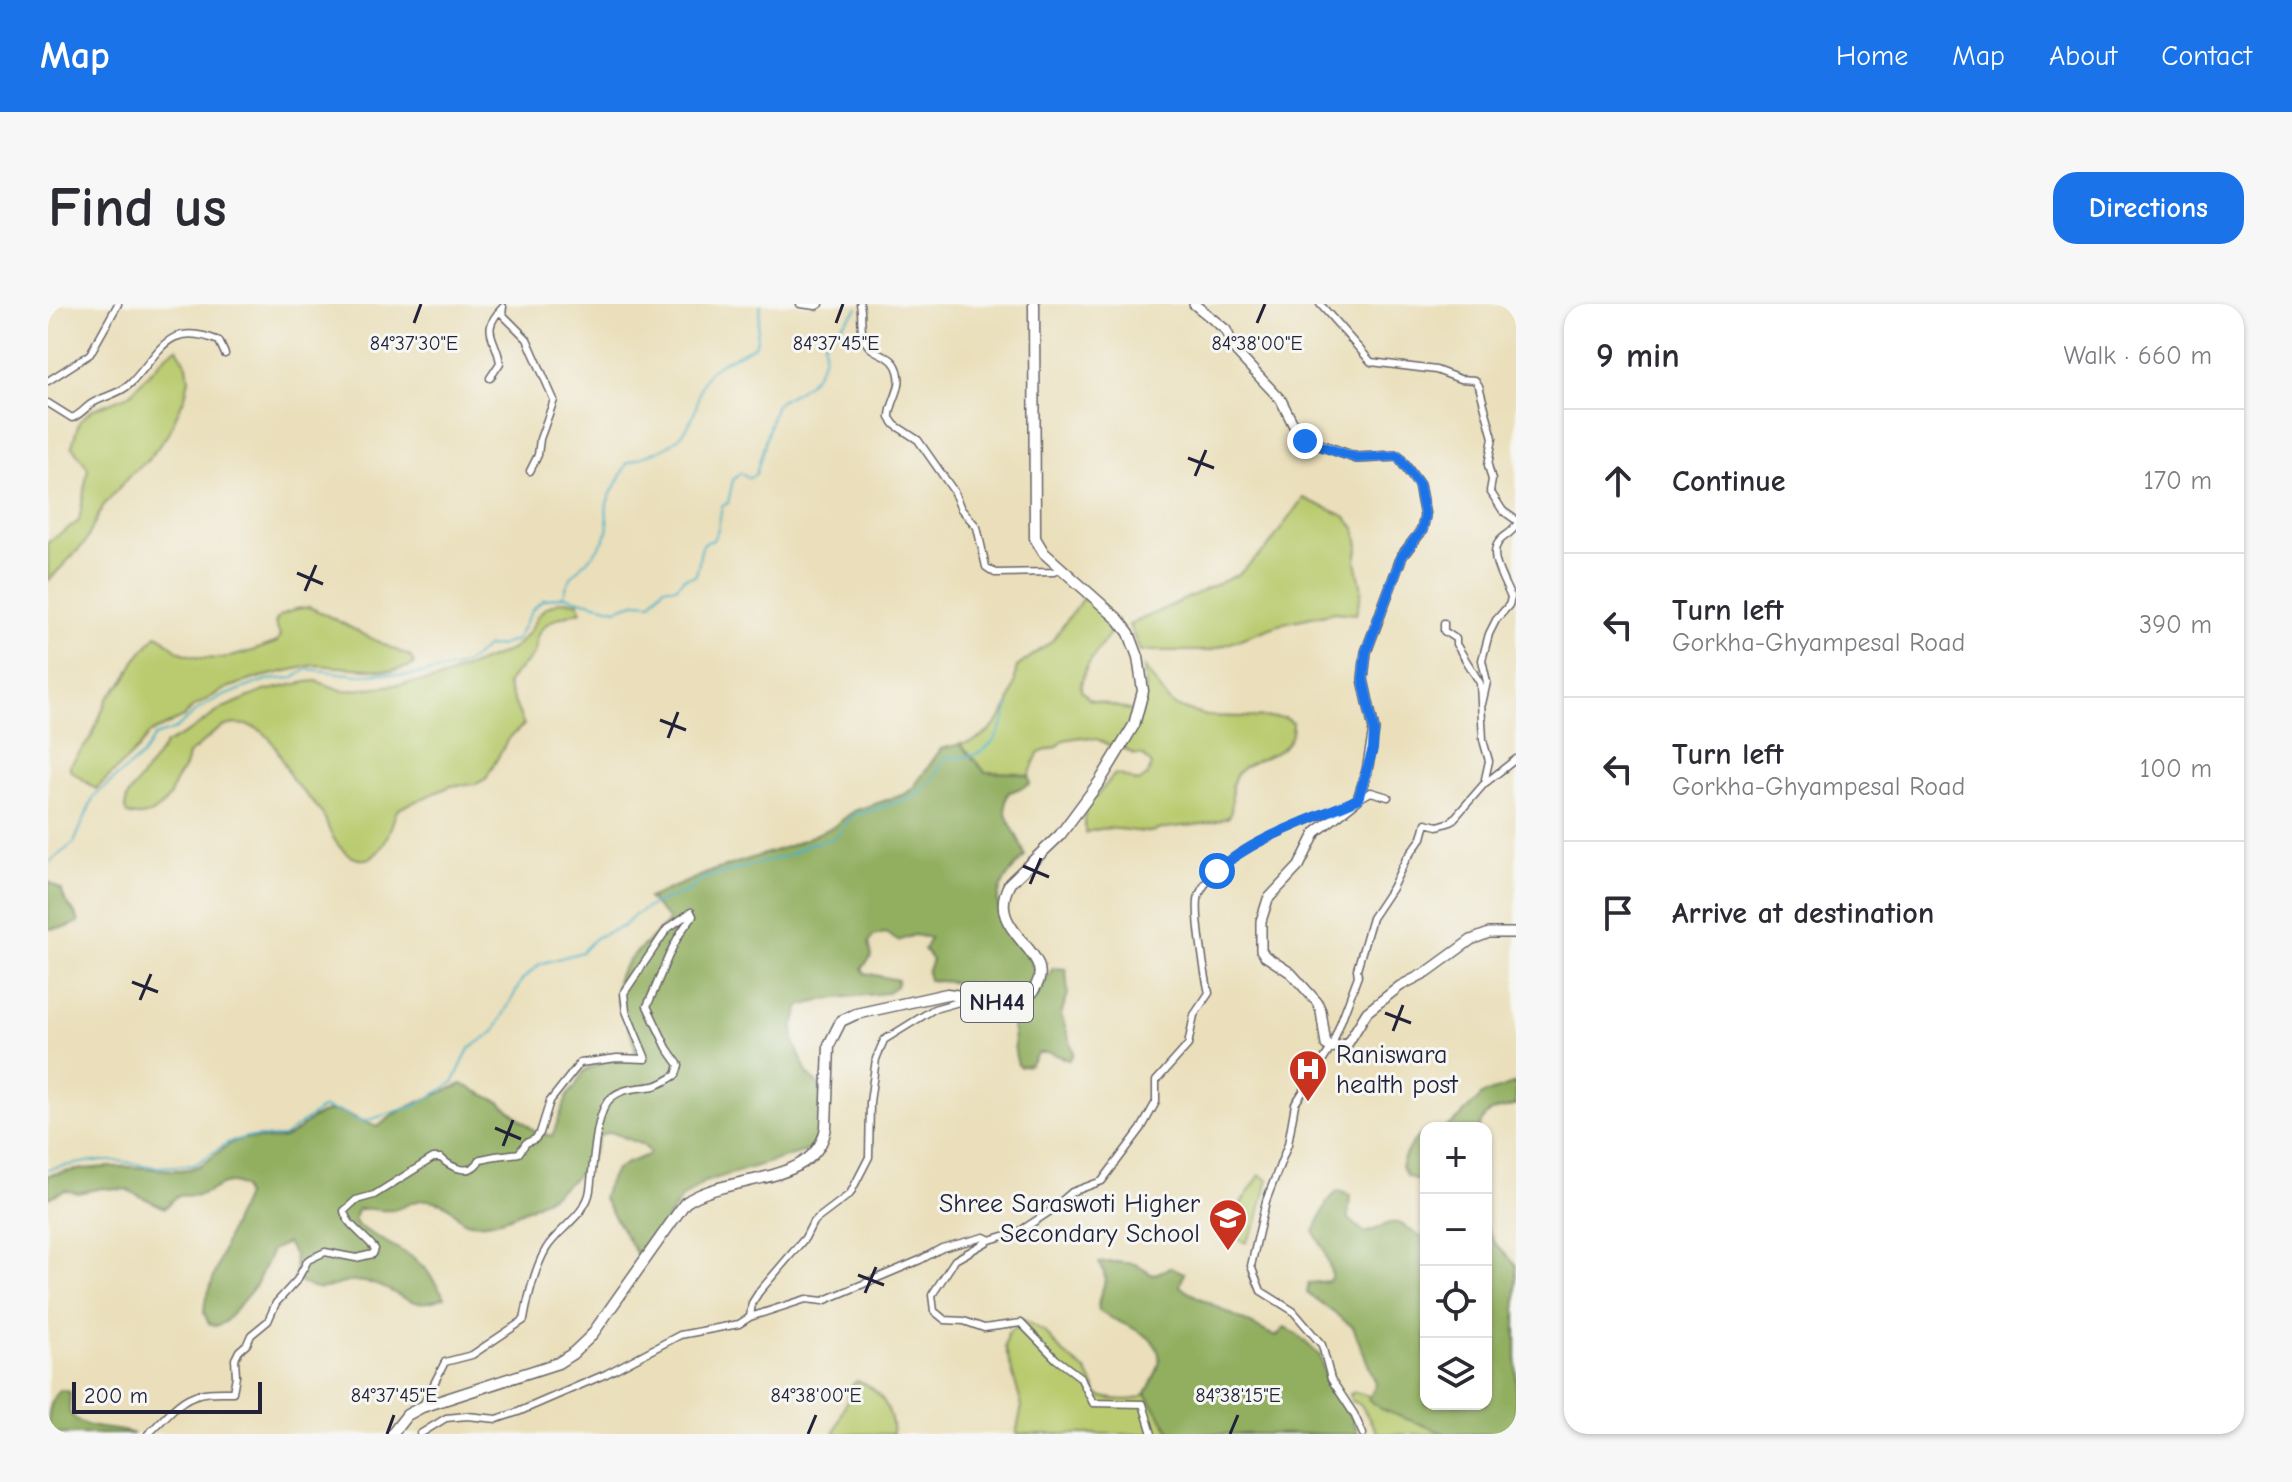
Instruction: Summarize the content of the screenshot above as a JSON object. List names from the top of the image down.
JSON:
{
  "streets": {
    "main road": ["NH44"]
  },
  "places": {
    "hospital": ["Raniswara health post"],
    "school or university": ["Shree Saraswoti Higher Secondary School"]
  },
  "scale_bar": "200 m",
  "page": {
    "header": "Map",
    "nav": [
      "Home",
      "Map",
      "About",
      "Contact"
    ],
    "buttons": "Directions",
    "title": "Find us",
    "heading": ["9 min", "Walk · 660 m"],
    "list": [
      ["Continue", "170 m"],
      ["Turn left", "Gorkha-Ghyampesal Road", "390 m"],
      ["Turn left", "Gorkha-Ghyampesal Road", "100 m"],
      "Arrive at destination"
    ],
    "map_buttons": ["+", "−"],
    "scale": "200 m"
  },
  "coordinates": [
    "84°37'30\"E",
    "84°37'45\"E",
    "84°38'00\"E",
    "84°38'15\"E"
  ]
}
